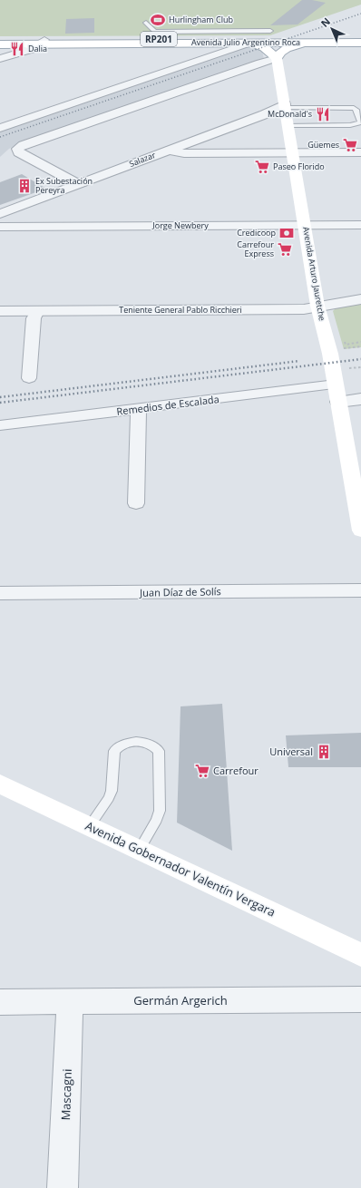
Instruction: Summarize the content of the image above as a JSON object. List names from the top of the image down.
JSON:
{
  "streets": {
    "main road": [
      "RP201",
      "Avenida Julio Argentino Roca",
      "Avenida Arturo Jauretche",
      "Avenida Gobernador Valentín Vergara"
    ],
    "street": [
      "Salazar",
      "Jorge Newbery",
      "Teniente General Pablo Ricchieri",
      "Remedios de Escalada",
      "Juan Díaz de Solís",
      "Germán Argerich",
      "Mascagni"
    ]
  },
  "crossings": [
    ["Salazar", "Avenida Arturo Jauretche"],
    ["Jorge Newbery", "Avenida Arturo Jauretche"],
    ["Avenida Arturo Jauretche", "Teniente General Pablo Ricchieri"],
    ["Avenida Arturo Jauretche", "Remedios de Escalada"],
    ["Germán Argerich", "Mascagni"]
  ],
  "places": {
    "sports": ["Hurlingham Club"],
    "restaurant": ["Dalia", "McDonald's"],
    "supermarket": [
      "Güemes",
      "Paseo Florido",
      "Carrefour Express",
      "Carrefour"
    ],
    "building": ["Ex Subestación Pereyra", "Universal"],
    "bank": ["Credicoop"]
  },
  "north": "top left"
}
